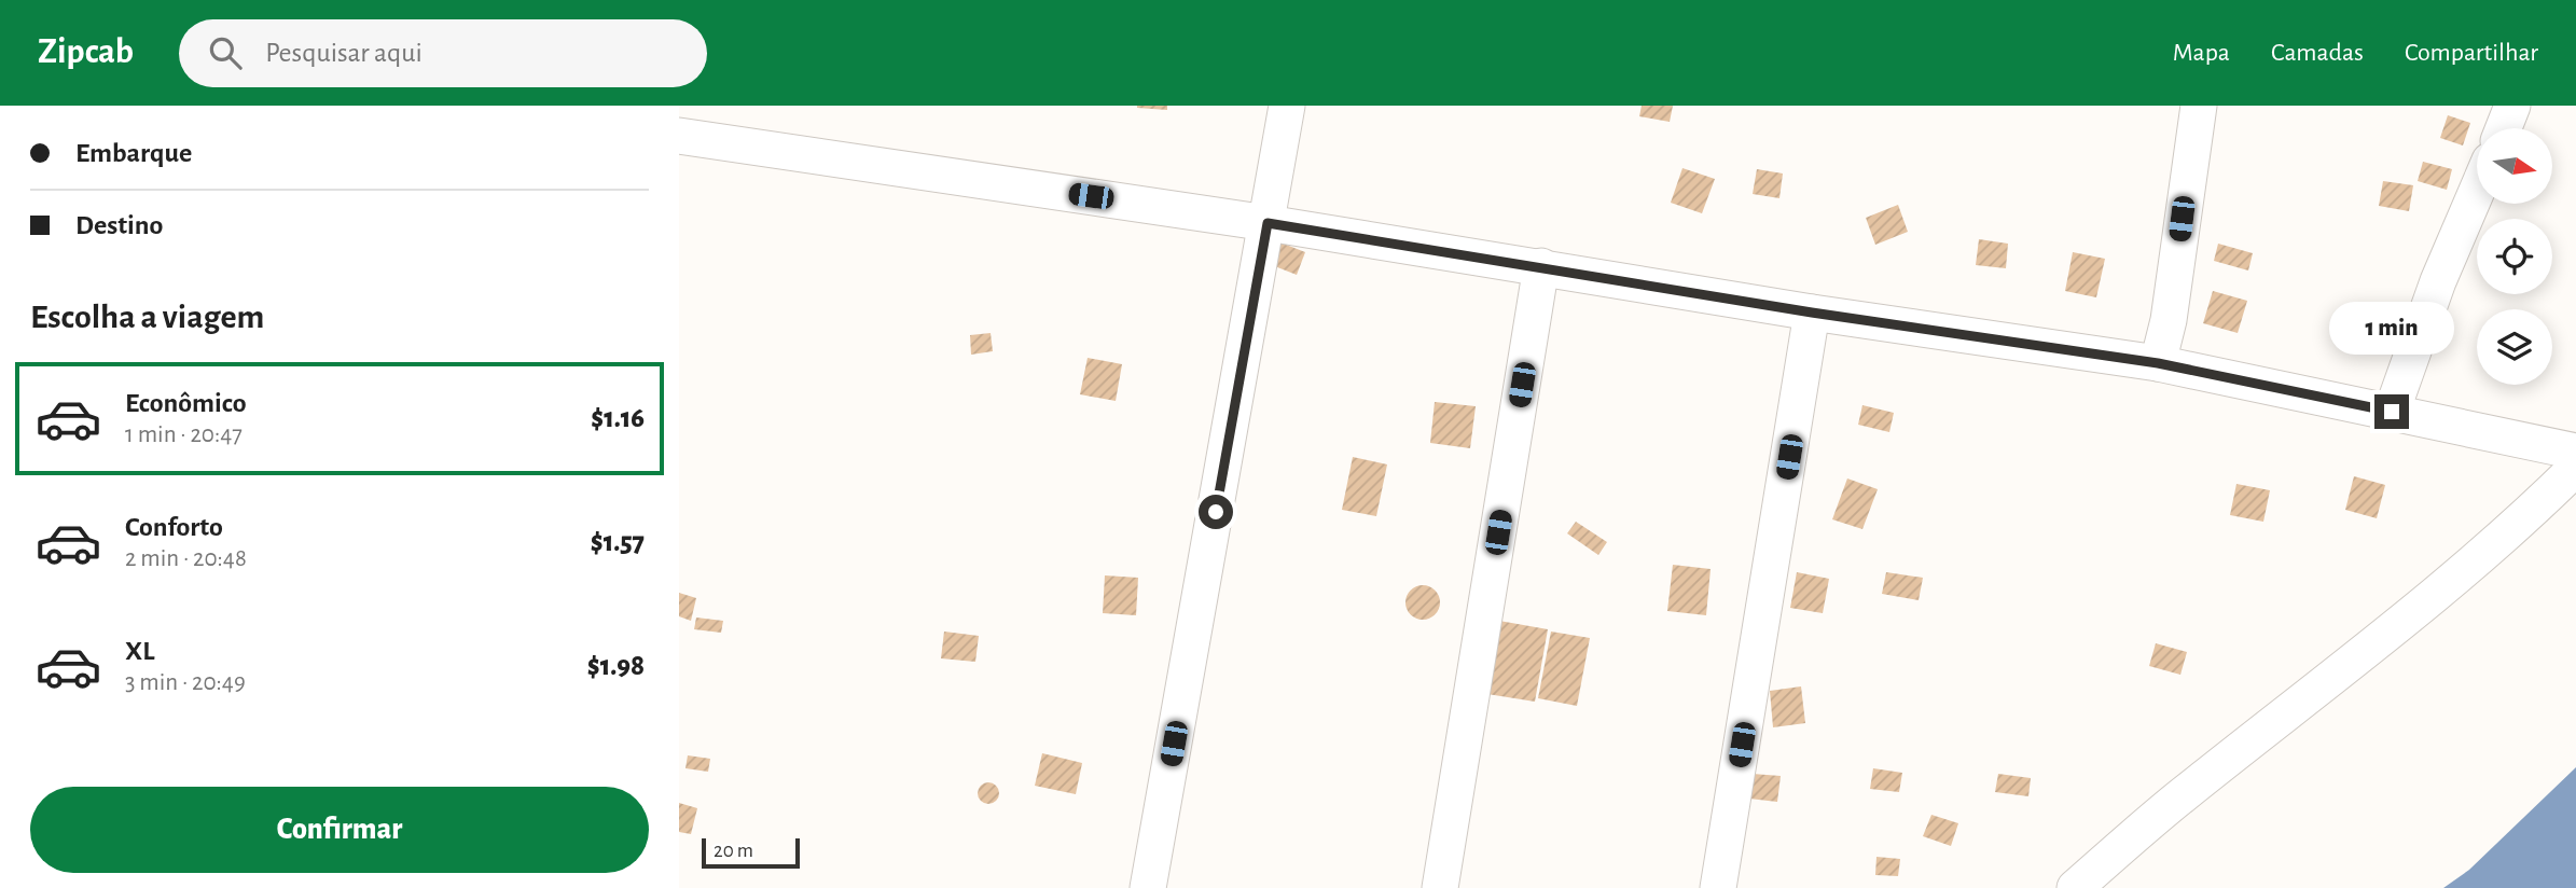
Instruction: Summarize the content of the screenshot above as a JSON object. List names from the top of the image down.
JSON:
{
  "scale_bar": "20 m",
  "north": "right",
  "page": {
    "header": "Zipcab",
    "search": "Pesquisar aqui",
    "nav": ["Mapa", "Camadas", "Compartilhar"],
    "banner": ["Embarque", "Destino"],
    "heading": "Escolha a viagem",
    "bubble": "1 min",
    "list": [
      {
        "name": "Econômico",
        "note": "1 min · 20:47",
        "value": "$1.16"
      },
      {
        "name": "Conforto",
        "note": "2 min · 20:48",
        "value": "$1.57"
      },
      {
        "name": "XL",
        "note": "3 min · 20:49",
        "value": "$1.98"
      }
    ],
    "buttons": "Confirmar",
    "scale": "20 m"
  }
}
